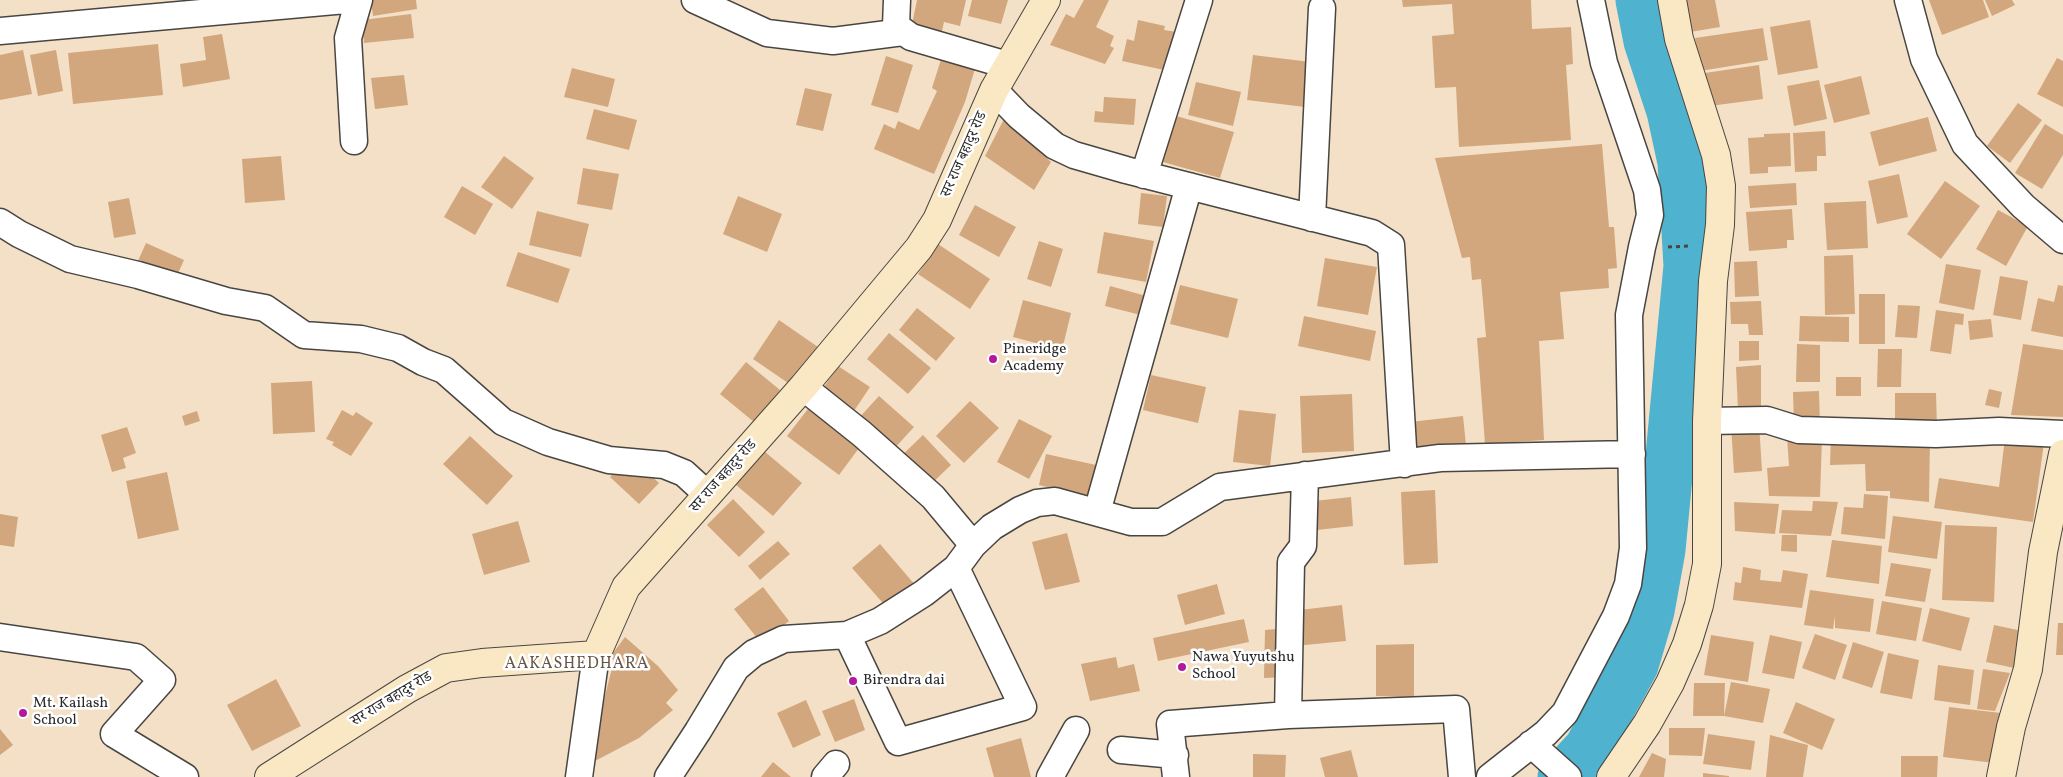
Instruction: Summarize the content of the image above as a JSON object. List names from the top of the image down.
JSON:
{
  "streets": {
    "street": ["सर राज बहादुर रोड"]
  },
  "districts": ["AAKASHEDHARA"],
  "places": [
    "Pineridge Academy",
    "Nawa Yuyutshu School",
    "Birendra dai",
    "Mt. Kailash School"
  ]
}
